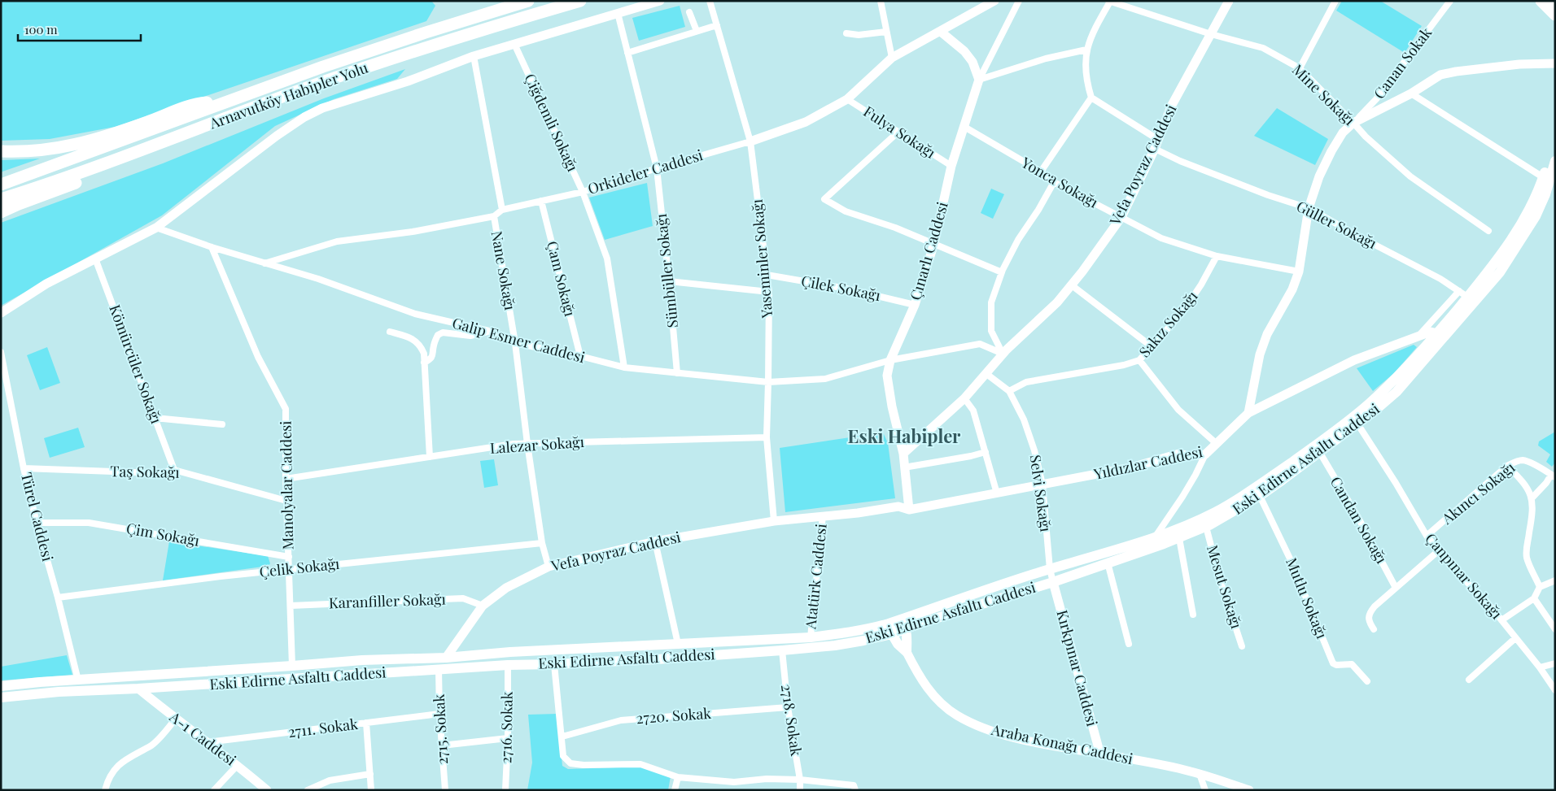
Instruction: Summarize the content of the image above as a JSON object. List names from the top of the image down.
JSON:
{
  "streets": {
    "highway": ["Arnavutköy Habipler Yolu"],
    "main road": [
      "Vefa Poyraz Caddesi",
      "Orkideler Caddesi",
      "Çınarlı Caddesi",
      "Eski Edirne Asfaltı Caddesi",
      "Yıldızlar Caddesi",
      "Kırkpınar Caddesi",
      "A-1 Caddesi",
      "Araba Konağı Caddesi"
    ],
    "street": [
      "Canan Sokak",
      "Mine Sokağı",
      "Çiğdemli Sokağı",
      "Fulya Sokağı",
      "Yonca Sokağı",
      "Güller Sokağı",
      "Yaseminler Sokağı",
      "Nane Sokağı",
      "Sümbüller Sokağı",
      "Çam Sokağı",
      "Çilek Sokağı",
      "Sakız Sokağı",
      "Galip Esmer Caddesi",
      "Kömürcüler Sokağı",
      "Lalezar Sokağı",
      "Taş Sokağı",
      "Manolyalar Caddesi",
      "Selvi Sokağı",
      "Akıncı Sokağı",
      "Türel Caddesi",
      "Candan Sokağı",
      "Çim Sokağı",
      "Çelik Sokağı",
      "Atatürk Caddesi",
      "Çanpınar Sokağı",
      "Mesut Sokağı",
      "Mutlu Sokağı",
      "Karanfiller Sokağı",
      "2720. Sokak",
      "2718. Sokak",
      "2716. Sokak",
      "2711. Sokak",
      "2715. Sokak"
    ]
  },
  "crossings": [
    ["Canan Sokak", "Mine Sokağı"],
    ["Mine Sokağı", "Vefa Poyraz Caddesi"],
    ["Çiğdemli Sokağı", "Orkideler Caddesi"],
    ["Çiğdemli Sokağı", "Galip Esmer Caddesi"],
    ["Fulya Sokağı", "Orkideler Caddesi"],
    ["Fulya Sokağı", "Çınarlı Caddesi"],
    ["Vefa Poyraz Caddesi", "Yonca Sokağı"],
    ["Vefa Poyraz Caddesi", "Güller Sokağı"],
    ["Vefa Poyraz Caddesi", "Çınarlı Caddesi"],
    ["Vefa Poyraz Caddesi", "Yaseminler Sokağı"],
    ["Vefa Poyraz Caddesi", "Nane Sokağı"],
    ["Vefa Poyraz Caddesi", "Galip Esmer Caddesi"],
    ["Vefa Poyraz Caddesi", "Eski Edirne Asfaltı Caddesi"],
    ["Vefa Poyraz Caddesi", "Yıldızlar Caddesi"],
    ["Vefa Poyraz Caddesi", "Selvi Sokağı"],
    ["Vefa Poyraz Caddesi", "Atatürk Caddesi"],
    ["Vefa Poyraz Caddesi", "Karanfiller Sokağı"],
    ["Orkideler Caddesi", "Yaseminler Sokağı"],
    ["Orkideler Caddesi", "Nane Sokağı"],
    ["Orkideler Caddesi", "Sümbüller Sokağı"],
    ["Orkideler Caddesi", "Çam Sokağı"],
    ["Orkideler Caddesi", "Galip Esmer Caddesi"],
    ["Yonca Sokağı", "Çınarlı Caddesi"],
    ["Yonca Sokağı", "Sakız Sokağı"],
    ["Güller Sokağı", "Eski Edirne Asfaltı Caddesi"],
    ["Çınarlı Caddesi", "Çilek Sokağı"],
    ["Çınarlı Caddesi", "Galip Esmer Caddesi"],
    ["Çınarlı Caddesi", "Yıldızlar Caddesi"],
    ["Yaseminler Sokağı", "Çilek Sokağı"],
    ["Yaseminler Sokağı", "Galip Esmer Caddesi"],
    ["Yaseminler Sokağı", "Lalezar Sokağı"],
    ["Nane Sokağı", "Galip Esmer Caddesi"],
    ["Nane Sokağı", "Lalezar Sokağı"],
    ["Nane Sokağı", "Çelik Sokağı"],
    ["Sümbüller Sokağı", "Galip Esmer Caddesi"],
    ["Çam Sokağı", "Galip Esmer Caddesi"],
    ["Sakız Sokağı", "Selvi Sokağı"],
    ["Galip Esmer Caddesi", "Manolyalar Caddesi"],
    ["Kömürcüler Sokağı", "Taş Sokağı"],
    ["Lalezar Sokağı", "Manolyalar Caddesi"],
    ["Eski Edirne Asfaltı Caddesi", "Yıldızlar Caddesi"],
    ["Eski Edirne Asfaltı Caddesi", "Manolyalar Caddesi"],
    ["Eski Edirne Asfaltı Caddesi", "Selvi Sokağı"],
    ["Eski Edirne Asfaltı Caddesi", "Türel Caddesi"],
    ["Eski Edirne Asfaltı Caddesi", "Candan Sokağı"],
    ["Eski Edirne Asfaltı Caddesi", "Atatürk Caddesi"],
    ["Eski Edirne Asfaltı Caddesi", "Çanpınar Sokağı"],
    ["Eski Edirne Asfaltı Caddesi", "Mesut Sokağı"],
    ["Eski Edirne Asfaltı Caddesi", "Mutlu Sokağı"],
    ["Eski Edirne Asfaltı Caddesi", "Kırkpınar Caddesi"],
    ["Eski Edirne Asfaltı Caddesi", "2718. Sokak"],
    ["Eski Edirne Asfaltı Caddesi", "2716. Sokak"],
    ["Eski Edirne Asfaltı Caddesi", "2715. Sokak"],
    ["Eski Edirne Asfaltı Caddesi", "A-1 Caddesi"],
    ["Yıldızlar Caddesi", "Selvi Sokağı"],
    ["Yıldızlar Caddesi", "Atatürk Caddesi"],
    ["Taş Sokağı", "Manolyalar Caddesi"],
    ["Taş Sokağı", "Türel Caddesi"],
    ["Manolyalar Caddesi", "Çim Sokağı"],
    ["Manolyalar Caddesi", "Çelik Sokağı"],
    ["Manolyalar Caddesi", "Karanfiller Sokağı"],
    ["Selvi Sokağı", "Kırkpınar Caddesi"],
    ["Akıncı Sokağı", "Çanpınar Sokağı"],
    ["Türel Caddesi", "Çim Sokağı"],
    ["Türel Caddesi", "Çelik Sokağı"],
    ["Kırkpınar Caddesi", "Araba Konağı Caddesi"],
    ["2720. Sokak", "2718. Sokak"],
    ["2711. Sokak", "2715. Sokak"],
    ["2711. Sokak", "A-1 Caddesi"]
  ],
  "districts": ["Eski Habipler"],
  "scale_bar": "100 m"
}
